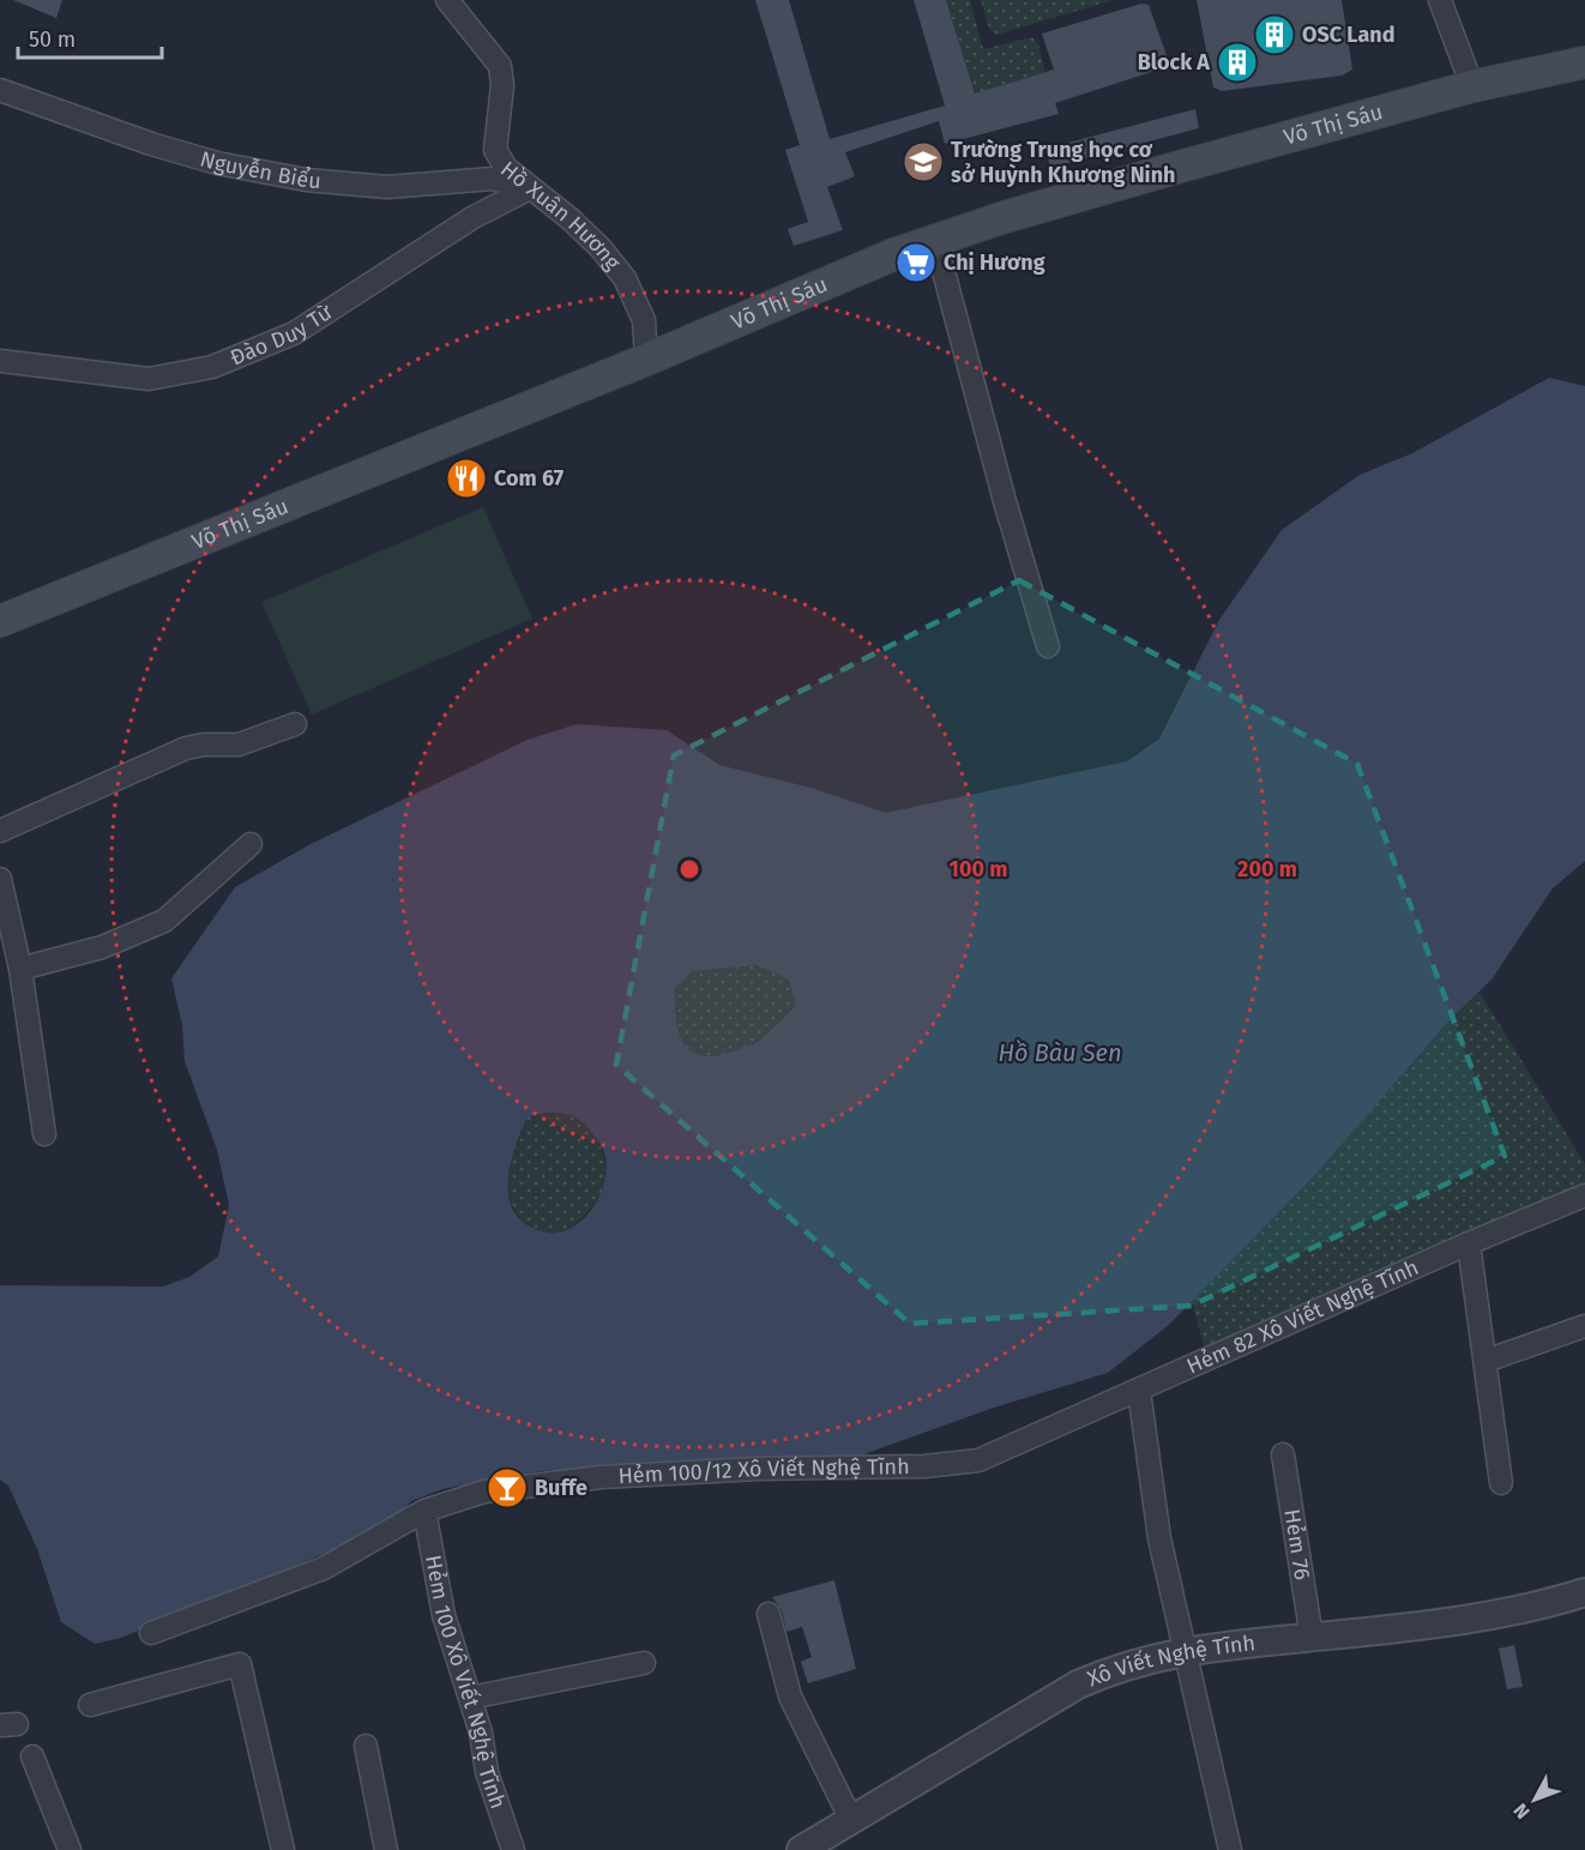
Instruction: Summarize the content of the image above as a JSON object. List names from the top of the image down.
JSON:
{
  "streets": {
    "main road": ["Võ Thị Sáu"],
    "street": [
      "Nguyễn Biểu",
      "Hồ Xuân Hương",
      "Đào Duy Từ",
      "Hẻm 82 Xô Viết Nghệ Tĩnh",
      "Hẻm 100/12 Xô Viết Nghệ Tĩnh",
      "Hẻm 76",
      "Xô Viết Nghệ Tĩnh",
      "Hẻm 100 Xô Viết Nghệ Tĩnh"
    ]
  },
  "crossings": [
    ["Võ Thị Sáu", "Hồ Xuân Hương"],
    ["Nguyễn Biểu", "Hồ Xuân Hương"],
    ["Nguyễn Biểu", "Đào Duy Từ"],
    ["Hồ Xuân Hương", "Đào Duy Từ"],
    ["Hẻm 82 Xô Viết Nghệ Tĩnh", "Hẻm 100/12 Xô Viết Nghệ Tĩnh"],
    ["Hẻm 100/12 Xô Viết Nghệ Tĩnh", "Hẻm 100 Xô Viết Nghệ Tĩnh"],
    ["Hẻm 76", "Xô Viết Nghệ Tĩnh"]
  ],
  "water": ["Hồ Bàu Sen"],
  "places": {
    "building": ["OSC Land", "Block A"],
    "school or university": ["Trường Trung học cơ sở Huỳnh Khương Ninh"],
    "supermarket": ["Chị Hương"],
    "restaurant": ["Com 67"],
    "bar": ["Buffe"]
  },
  "scale_bar": "50 m",
  "north": "bottom left",
  "rings": ["100 m", "200 m"]
}
